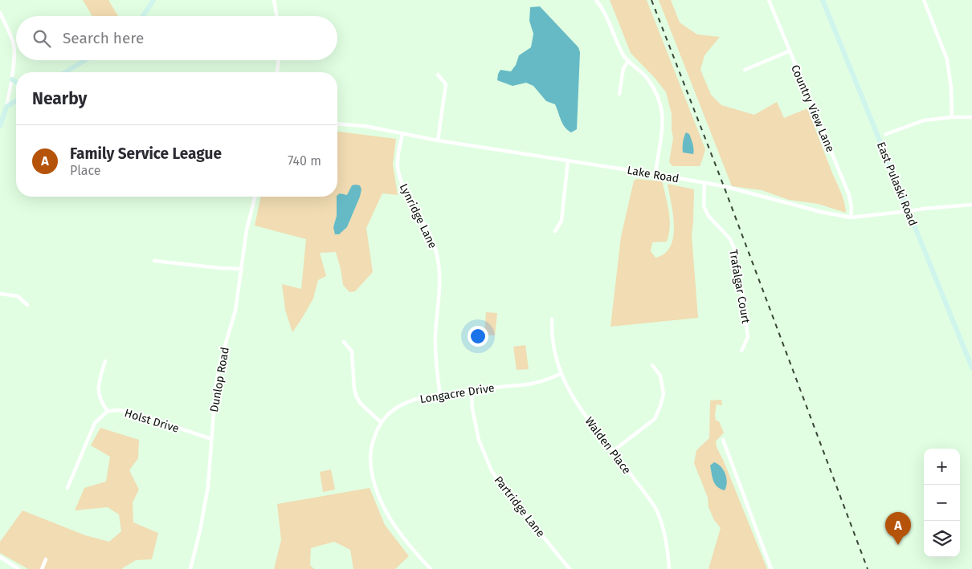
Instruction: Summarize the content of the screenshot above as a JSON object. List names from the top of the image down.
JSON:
{
  "streets": {
    "main road": ["East Pulaski Road"],
    "street": [
      "Country View Lane",
      "Lake Road",
      "Lynridge Lane",
      "Trafalgar Court",
      "Dunlop Road",
      "Longacre Drive",
      "Holst Drive",
      "Walden Place",
      "Partridge Lane"
    ]
  },
  "crossings": [
    ["Country View Lane", "Lake Road"],
    ["Lake Road", "East Pulaski Road"],
    ["Lake Road", "Lynridge Lane"],
    ["Lake Road", "Trafalgar Court"],
    ["Lynridge Lane", "Longacre Drive"],
    ["Dunlop Road", "Holst Drive"],
    ["Longacre Drive", "Walden Place"],
    ["Longacre Drive", "Partridge Lane"]
  ],
  "page": {
    "search": "Search here",
    "heading": "Nearby",
    "list": [
      {
        "mark": "A",
        "name": "Family Service League",
        "note": "Place",
        "value": "740 m"
      }
    ],
    "map_buttons": ["+", "−"],
    "pins": "A"
  }
}
